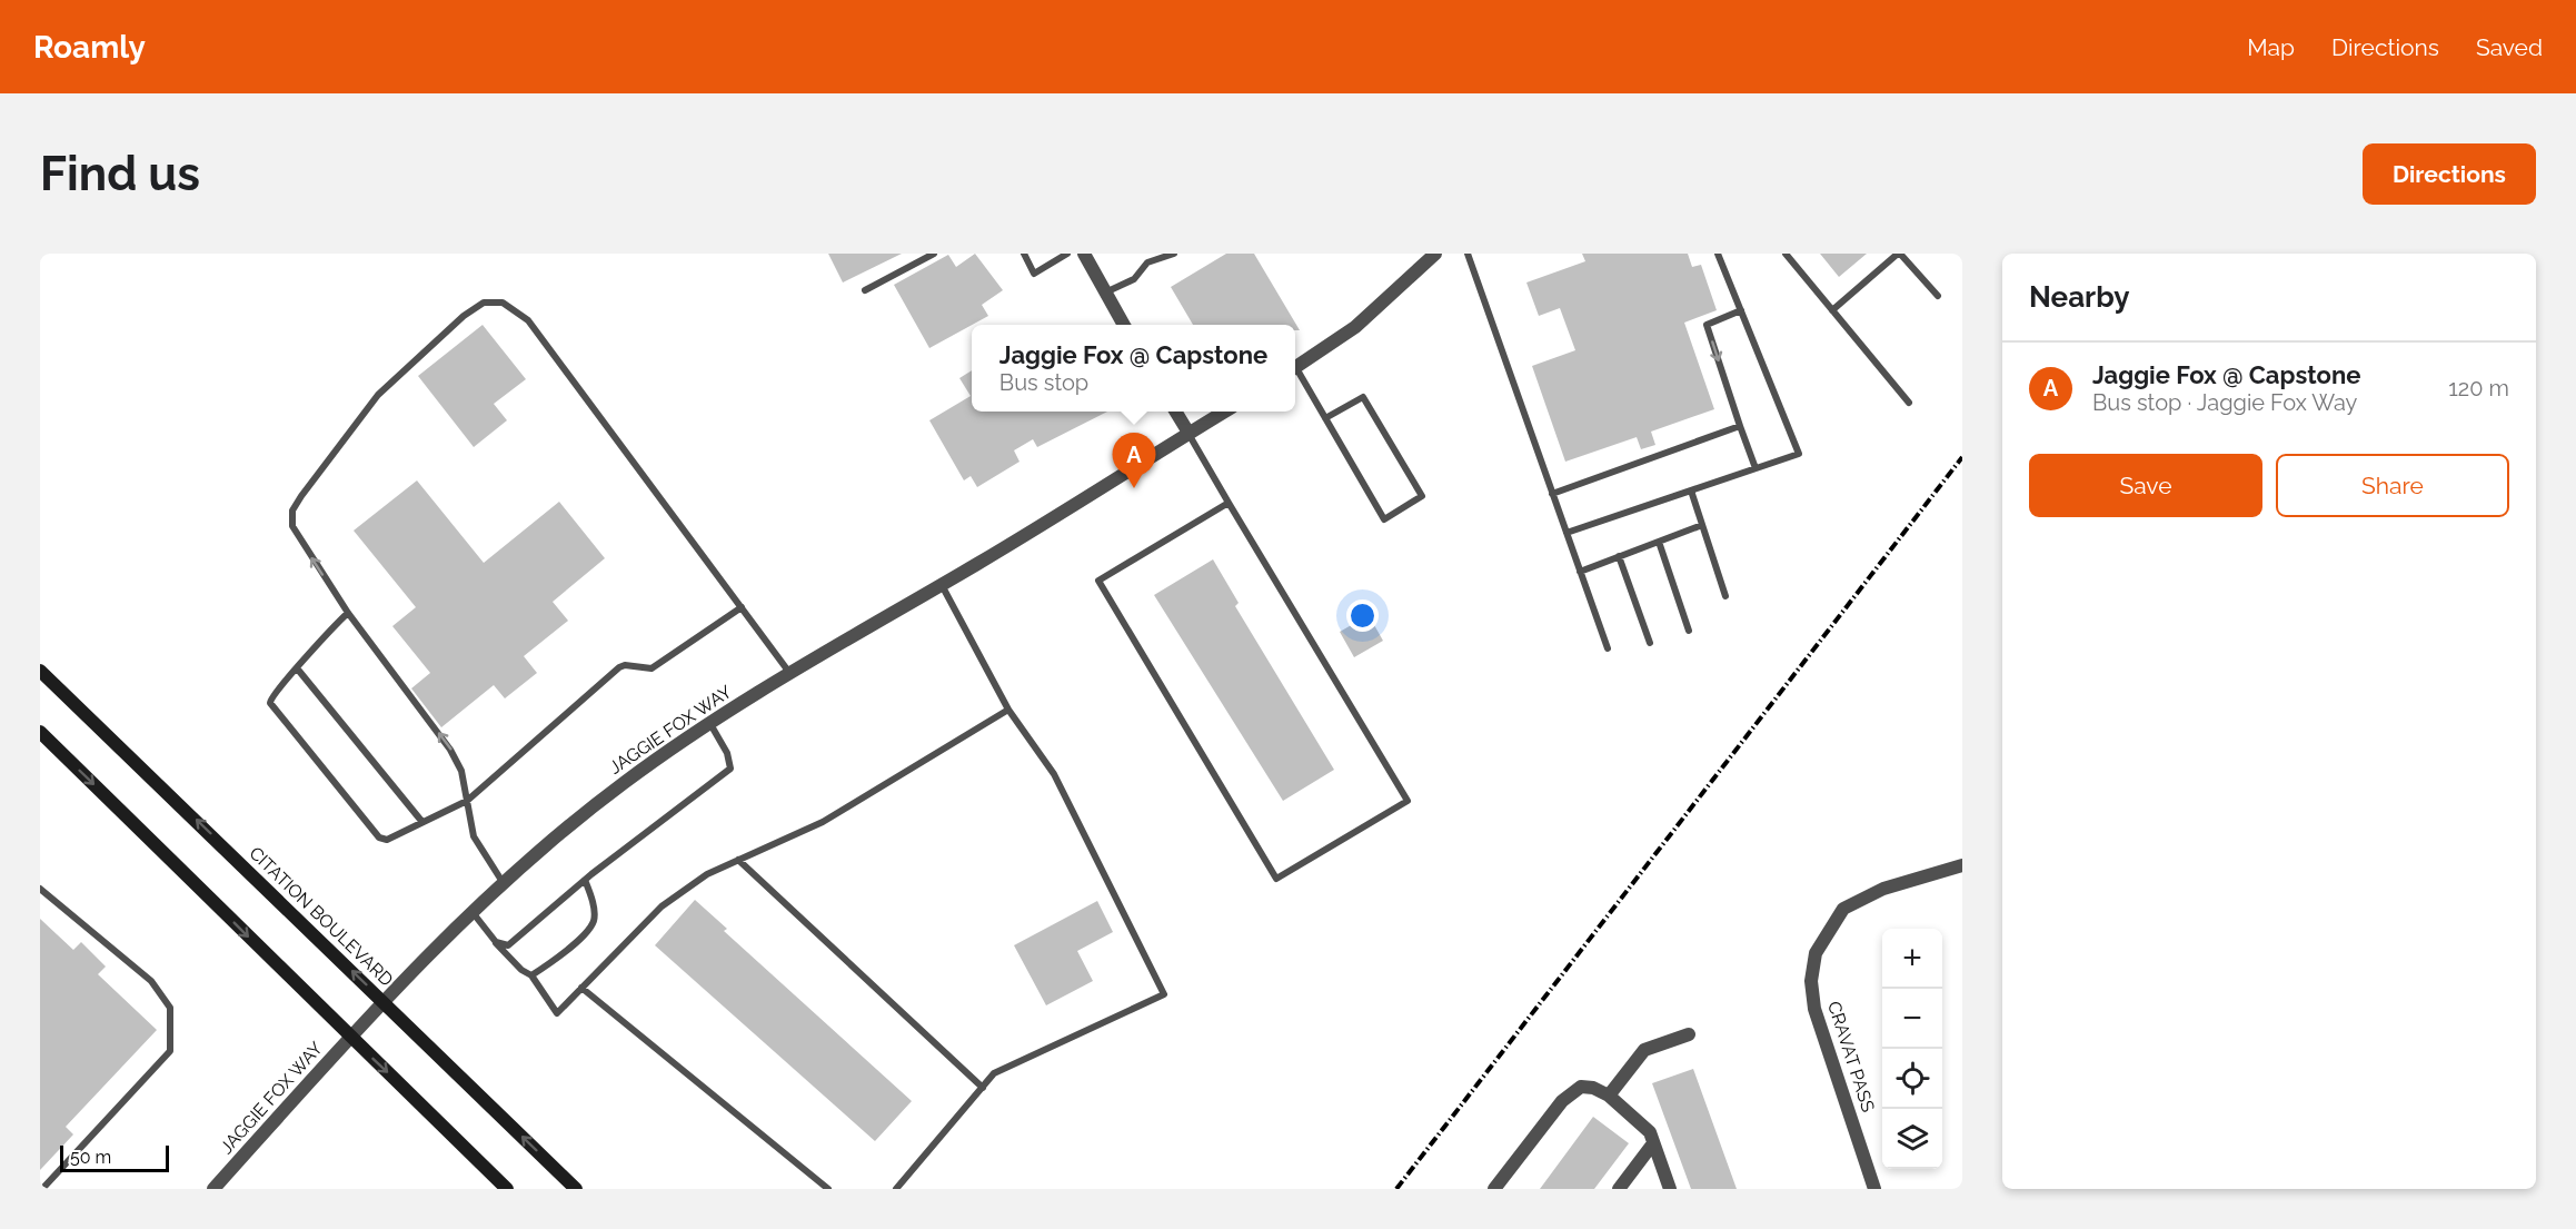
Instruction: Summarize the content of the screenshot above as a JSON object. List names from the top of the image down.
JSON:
{
  "streets": {
    "main road": ["CITATION BOULEVARD"],
    "street": ["JAGGIE FOX WAY", "CRAVAT PASS"]
  },
  "crossings": [
    ["JAGGIE FOX WAY", "CITATION BOULEVARD"]
  ],
  "scale_bar": "50 m",
  "page": {
    "header": "Roamly",
    "nav": ["Map", "Directions", "Saved"],
    "buttons": [
      "Directions",
      ["Save", "Share"]
    ],
    "title": "Find us",
    "heading": "Nearby",
    "popup": ["Jaggie Fox @ Capstone", "Bus stop"],
    "list": [
      {
        "mark": "A",
        "name": "Jaggie Fox @ Capstone",
        "note": "Bus stop · Jaggie Fox Way",
        "value": "120 m"
      }
    ],
    "pins": "A",
    "map_buttons": ["+", "−"],
    "scale": "50 m"
  }
}
